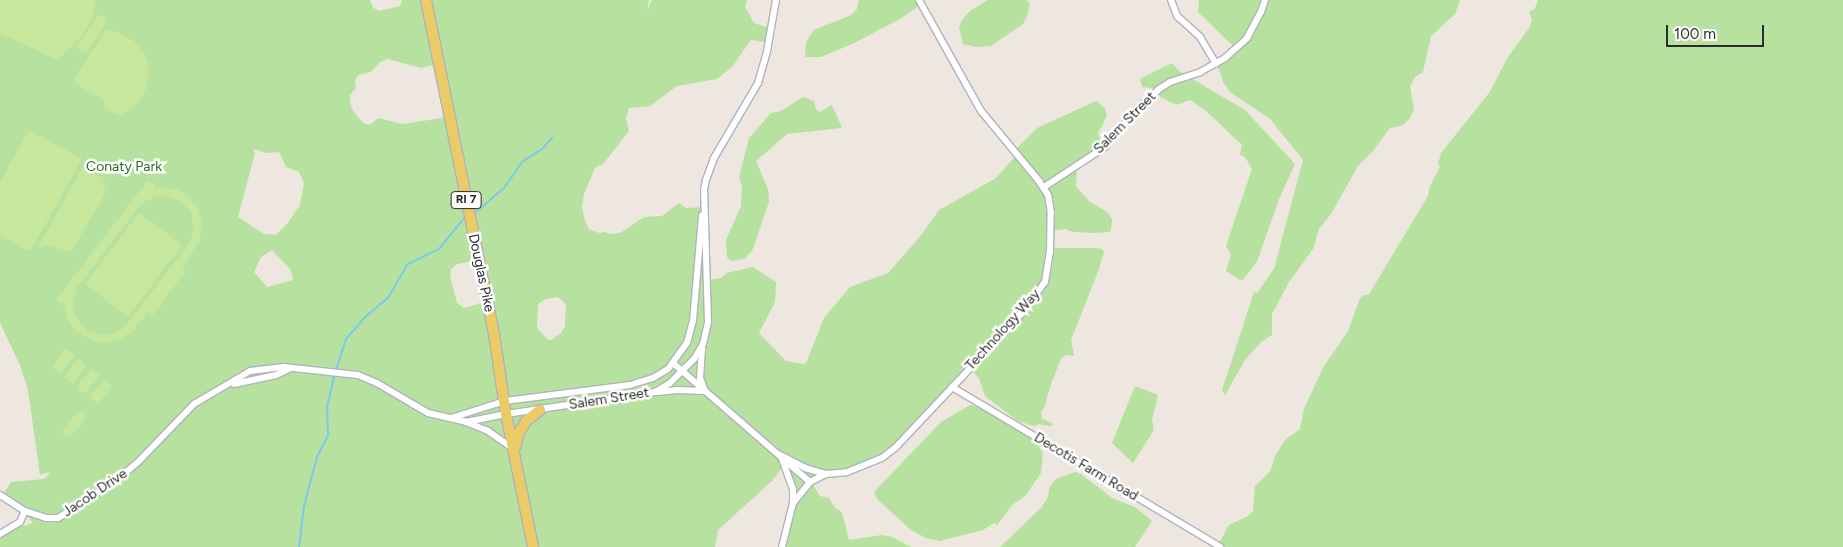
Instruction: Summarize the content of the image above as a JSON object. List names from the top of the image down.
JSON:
{
  "streets": {
    "main road": ["RI 7", "Douglas Pike"],
    "street": [
      "Salem Street",
      "Technology Way",
      "Decotis Farm Road",
      "Jacob Drive"
    ]
  },
  "crossings": [
    ["Salem Street", "Douglas Pike"],
    ["Salem Street", "Technology Way"],
    ["Salem Street", "Jacob Drive"],
    ["Douglas Pike", "Jacob Drive"],
    ["Technology Way", "Decotis Farm Road"]
  ],
  "parks": ["Conaty Park"],
  "scale_bar": "100 m"
}
